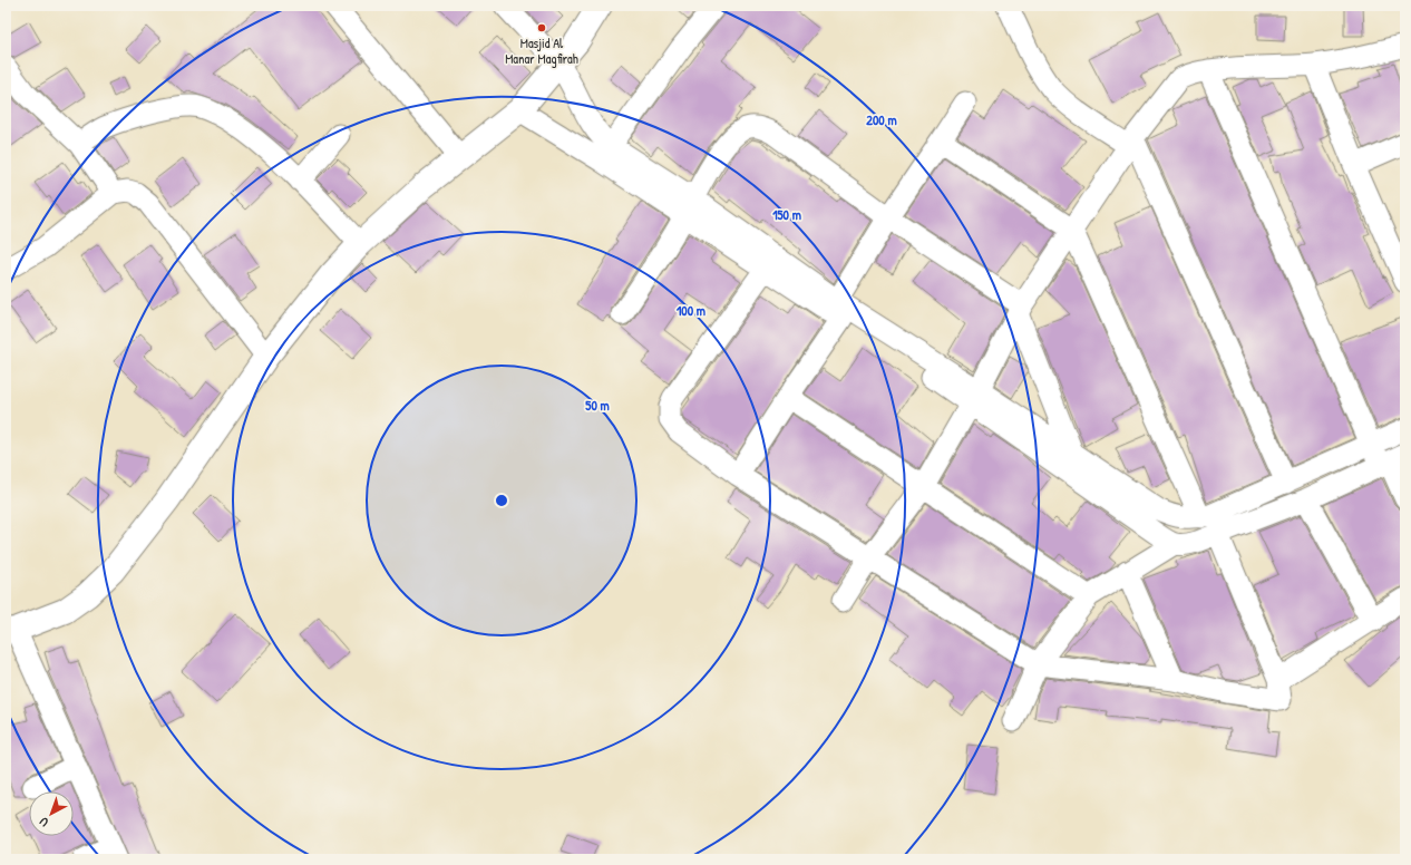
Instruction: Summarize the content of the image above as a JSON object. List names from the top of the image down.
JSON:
{
  "places": ["Masjid Al Manar Magfirah"],
  "north": "bottom left",
  "rings": [
    "200 m",
    "150 m",
    "100 m",
    "50 m"
  ]
}
